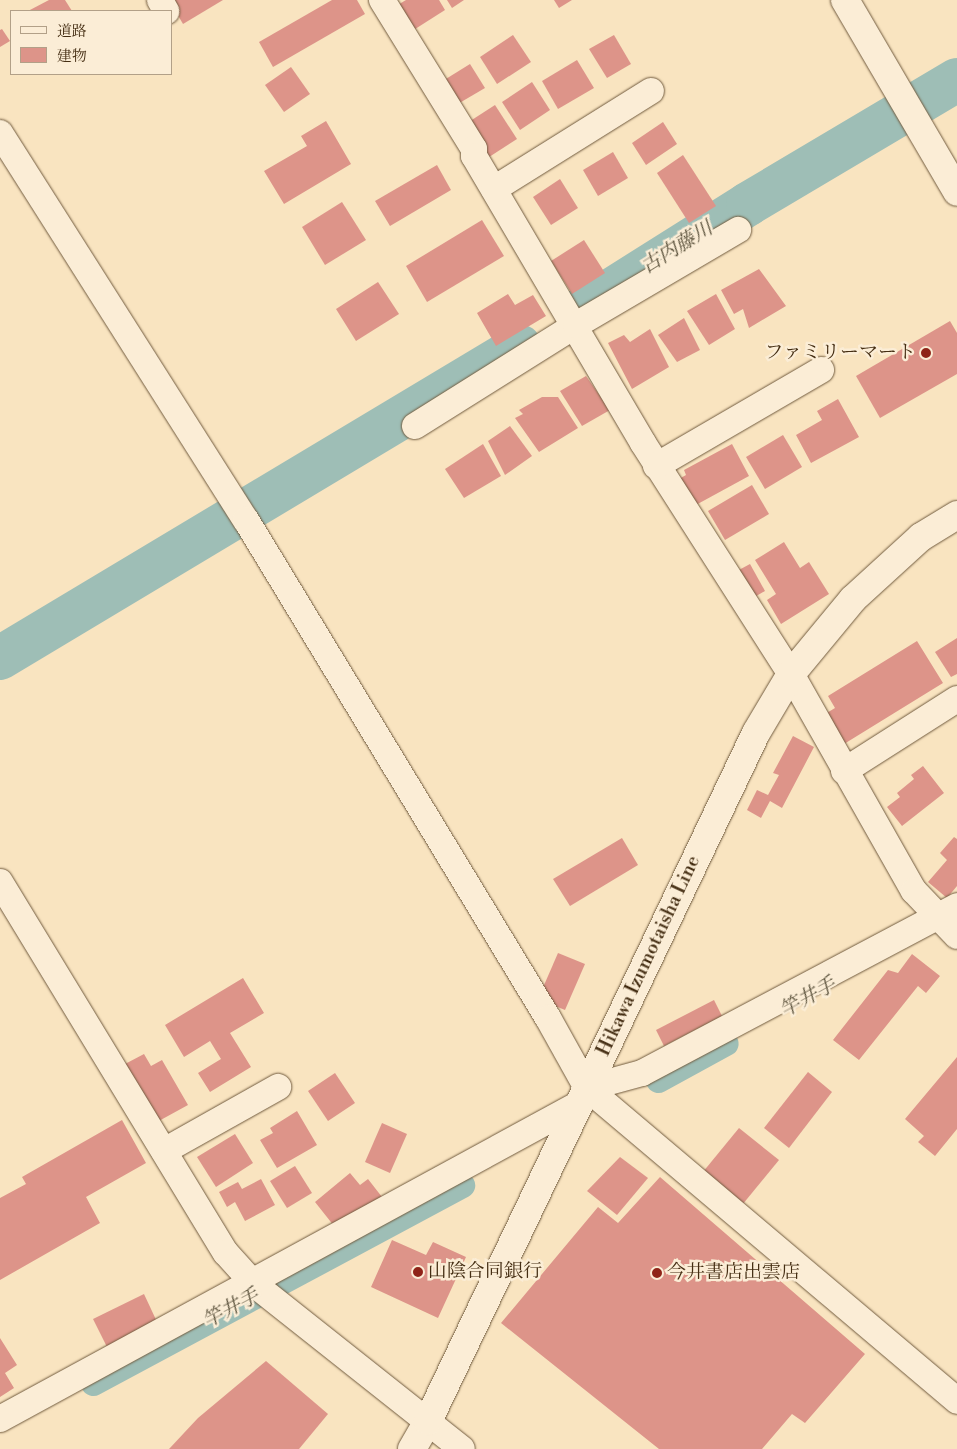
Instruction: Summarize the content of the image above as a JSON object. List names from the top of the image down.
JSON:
{
  "streets": {
    "main road": ["Hikawa Izumotaisha Line"]
  },
  "water": ["古内藤川", "竿井手"],
  "places": ["ファミリーマート", "山陰合同銀行", "今井書店出雲店"],
  "legend": ["道路", "建物"]
}
